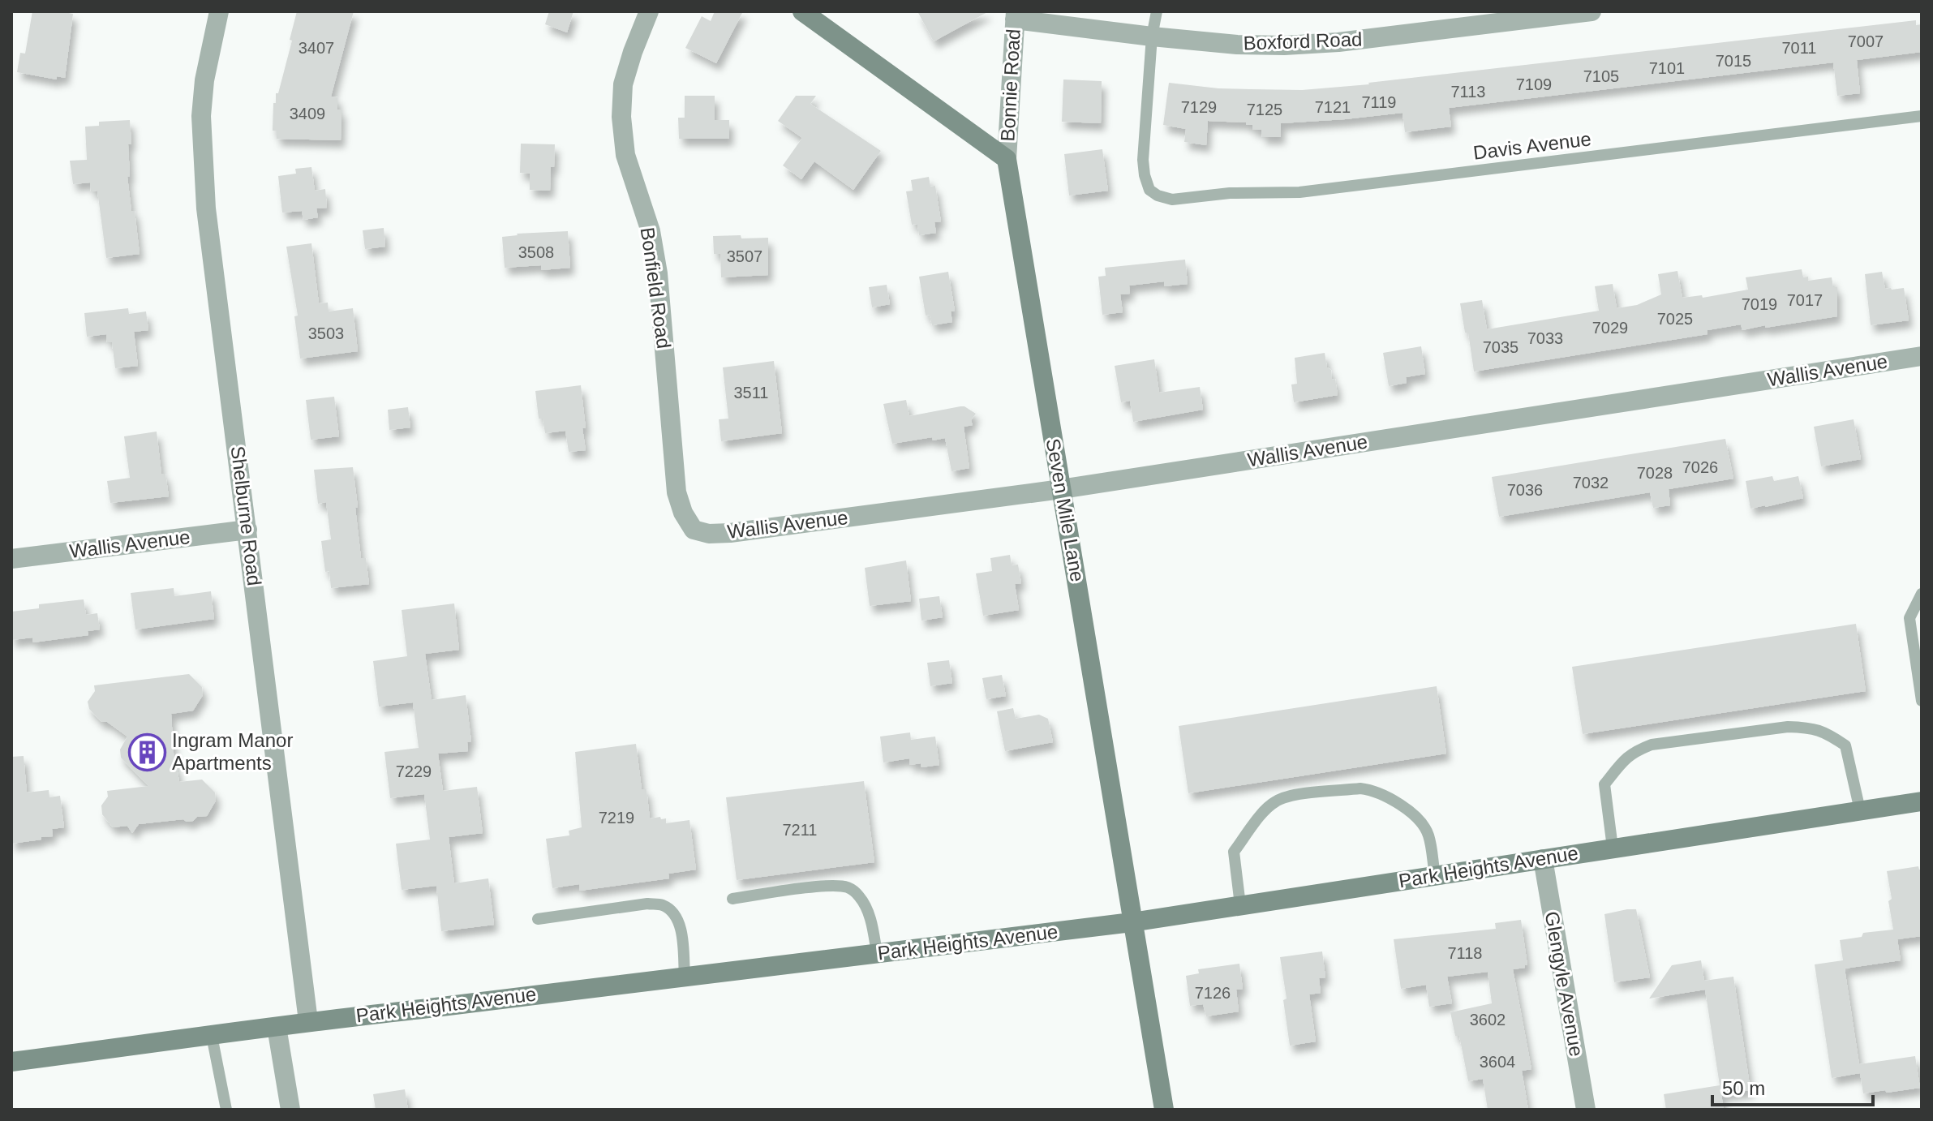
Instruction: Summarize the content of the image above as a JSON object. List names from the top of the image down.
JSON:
{
  "streets": {
    "main road": ["Seven Mile Lane", "Park Heights Avenue"],
    "street": [
      "Boxford Road",
      "Bonnie Road",
      "Bonfield Road",
      "Wallis Avenue",
      "Shelburne Road",
      "Glengyle Avenue"
    ],
    "lane": ["Davis Avenue"]
  },
  "crossings": [
    ["Boxford Road", "Bonnie Road"],
    ["Boxford Road", "Davis Avenue"],
    ["Bonnie Road", "Seven Mile Lane"],
    ["Bonfield Road", "Wallis Avenue"],
    ["Wallis Avenue", "Seven Mile Lane"],
    ["Wallis Avenue", "Shelburne Road"],
    ["Seven Mile Lane", "Park Heights Avenue"],
    ["Shelburne Road", "Park Heights Avenue"],
    ["Park Heights Avenue", "Glengyle Avenue"]
  ],
  "places": {
    "building": ["Ingram Manor Apartments"]
  },
  "house_numbers": [
    "7007",
    "3407",
    "7011",
    "7015",
    "7101",
    "7105",
    "7109",
    "7113",
    "7119",
    "7129",
    "7121",
    "7125",
    "3409",
    "3508",
    "3507",
    "7017",
    "7019",
    "7025",
    "7029",
    "3503",
    "7033",
    "7035",
    "3511",
    "7026",
    "7028",
    "7032",
    "7036",
    "7229",
    "7219",
    "7211",
    "7118",
    "7126",
    "3602",
    "3604"
  ],
  "scale_bar": "50 m"
}
